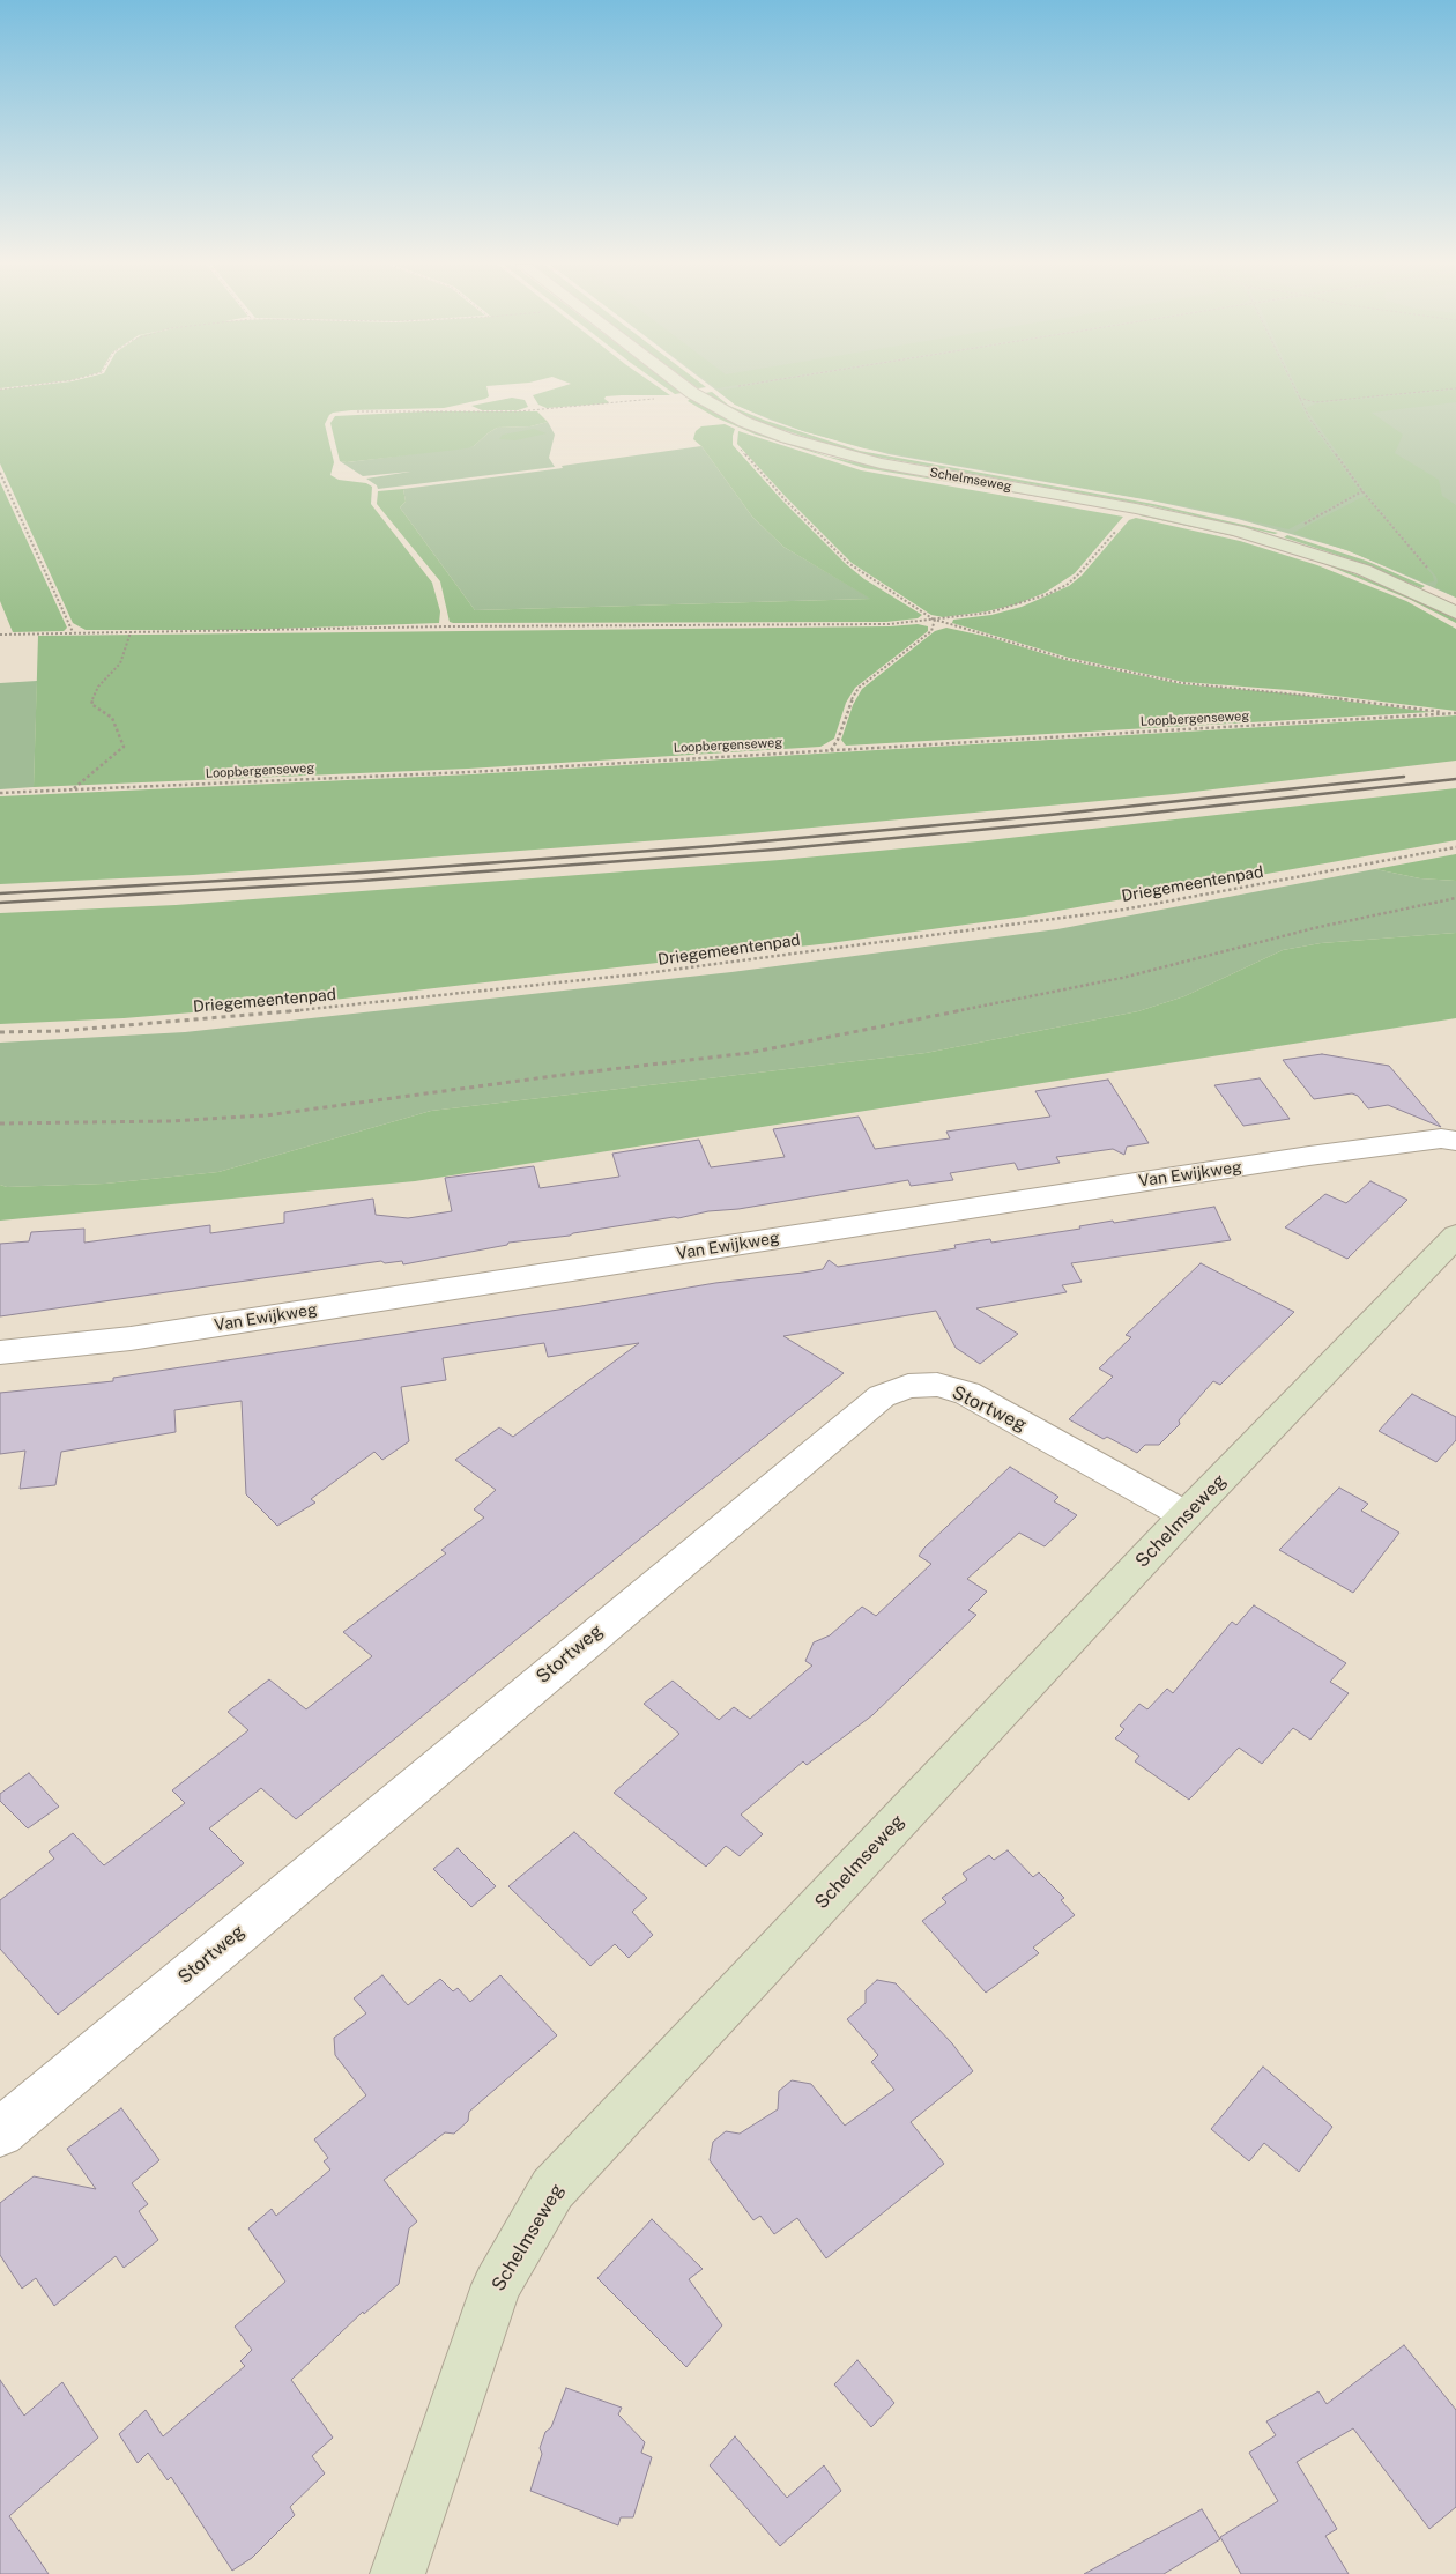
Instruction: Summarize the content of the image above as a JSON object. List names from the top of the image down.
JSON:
{
  "streets": {
    "main road": ["Schelmseweg"],
    "street": ["Van Ewijkweg", "Stortweg"],
    "path": ["Loopbergenseweg", "Driegemeentenpad"]
  },
  "crossings": [
    ["Schelmseweg", "Stortweg"]
  ]
}
